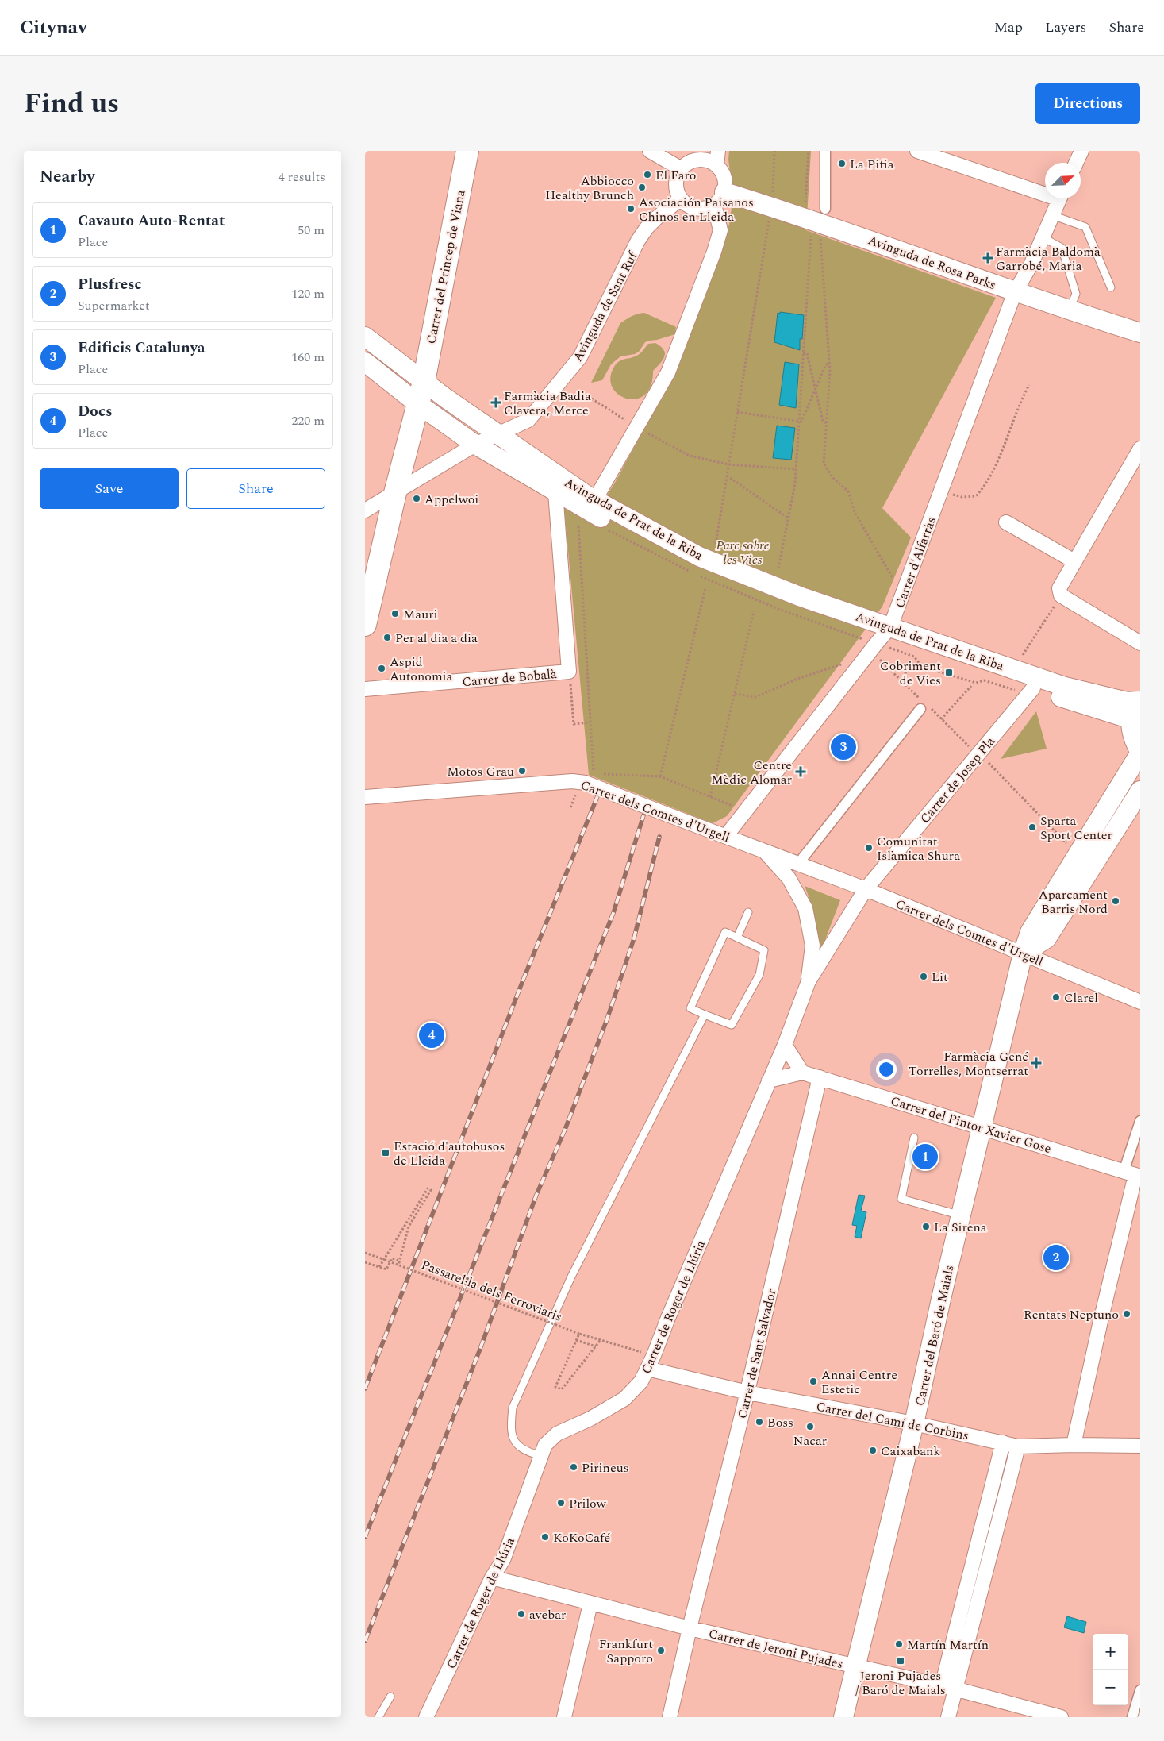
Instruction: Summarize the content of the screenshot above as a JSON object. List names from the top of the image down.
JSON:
{
  "streets": {
    "main road": [
      "Avinguda de Rosa Parks",
      "Carrer del Princep de Viana",
      "Avinguda de Prat de la Riba",
      "Carrer del Baró de Maials"
    ],
    "street": [
      "Avinguda de Sant Ruf",
      "Carrer d'Alfarràs",
      "Carrer de Bobalà",
      "Carrer de Josep Pla",
      "Carrer dels Comtes d'Urgell",
      "Carrer del Pintor Xavier Gose",
      "Carrer de Roger de Llúria",
      "Carrer de Sant Salvador",
      "Carrer del Camí de Corbins",
      "Carrer de Jeroni Pujades"
    ],
    "path": ["Passarel·la dels Ferroviaris"]
  },
  "crossings": [
    ["Avinguda de Rosa Parks", "Avinguda de Sant Ruf"],
    ["Avinguda de Rosa Parks", "Carrer d'Alfarràs"],
    ["Carrer del Princep de Viana", "Avinguda de Prat de la Riba"],
    ["Avinguda de Sant Ruf", "Avinguda de Prat de la Riba"],
    ["Avinguda de Prat de la Riba", "Carrer d'Alfarràs"],
    ["Avinguda de Prat de la Riba", "Carrer de Bobalà"],
    ["Avinguda de Prat de la Riba", "Carrer de Josep Pla"],
    ["Carrer d'Alfarràs", "Carrer dels Comtes d'Urgell"],
    ["Carrer de Josep Pla", "Carrer dels Comtes d'Urgell"],
    ["Carrer de Josep Pla", "Carrer de Roger de Llúria"],
    ["Carrer dels Comtes d'Urgell", "Carrer de Roger de Llúria"],
    ["Carrer dels Comtes d'Urgell", "Carrer del Baró de Maials"],
    ["Carrer del Pintor Xavier Gose", "Carrer de Roger de Llúria"],
    ["Carrer del Pintor Xavier Gose", "Carrer del Baró de Maials"],
    ["Carrer del Pintor Xavier Gose", "Carrer de Sant Salvador"],
    ["Passarel·la dels Ferroviaris", "Carrer de Roger de Llúria"],
    ["Carrer de Roger de Llúria", "Carrer del Camí de Corbins"],
    ["Carrer de Roger de Llúria", "Carrer de Jeroni Pujades"],
    ["Carrer del Baró de Maials", "Carrer del Camí de Corbins"],
    ["Carrer del Baró de Maials", "Carrer de Jeroni Pujades"],
    ["Carrer de Sant Salvador", "Carrer del Camí de Corbins"],
    ["Carrer de Sant Salvador", "Carrer de Jeroni Pujades"]
  ],
  "parks": ["Parc sobre les Vies"],
  "places": {
    "other": [
      "La Pifia",
      "El Faro",
      "Abbiocco Healthy Brunch",
      "Asociación Paisanos Chinos en Lleida",
      "Appelwoi",
      "Mauri",
      "Per al dia a dia",
      "Aspid Autonomia",
      "Motos Grau",
      "Sparta Sport Center",
      "Comunitat Islàmica Shura",
      "Aparcament Barris Nord",
      "Lit",
      "Clarel",
      "La Sirena",
      "Rentats Neptuno",
      "Annai Centre Estetic",
      "Boss",
      "Nacar",
      "Caixabank",
      "Pirineus",
      "Prilow",
      "KoKoCafé",
      "avebar",
      "Martín Martín",
      "Frankfurt Sapporo"
    ],
    "health": [
      "Farmàcia Baldomà Garrobé, Maria",
      "Farmàcia Badia Clavera, Merce",
      "Centre Mèdic Alomar",
      "Farmàcia Gené Torrelles, Montserrat"
    ],
    "transit": ["Cobriment de Vies", "Estació d'autobusos de Lleida", "Jeroni Pujades / Baró de Maials"]
  },
  "north": "top right",
  "page": {
    "header": "Citynav",
    "nav": ["Map", "Layers", "Share"],
    "title": "Find us",
    "buttons": [
      "Directions",
      ["Save", "Share"]
    ],
    "heading": ["Nearby", "4 results"],
    "list": [
      {
        "mark": "1",
        "name": "Cavauto Auto-Rentat",
        "note": "Place",
        "value": "50 m"
      },
      {
        "mark": "2",
        "name": "Plusfresc",
        "note": "Supermarket",
        "value": "120 m"
      },
      {
        "mark": "3",
        "name": "Edificis Catalunya",
        "note": "Place",
        "value": "160 m"
      },
      {
        "mark": "4",
        "name": "Docs",
        "note": "Place",
        "value": "220 m"
      }
    ],
    "pins": [
      "3",
      "4",
      "1",
      "2"
    ],
    "map_buttons": ["+", "−"]
  }
}
